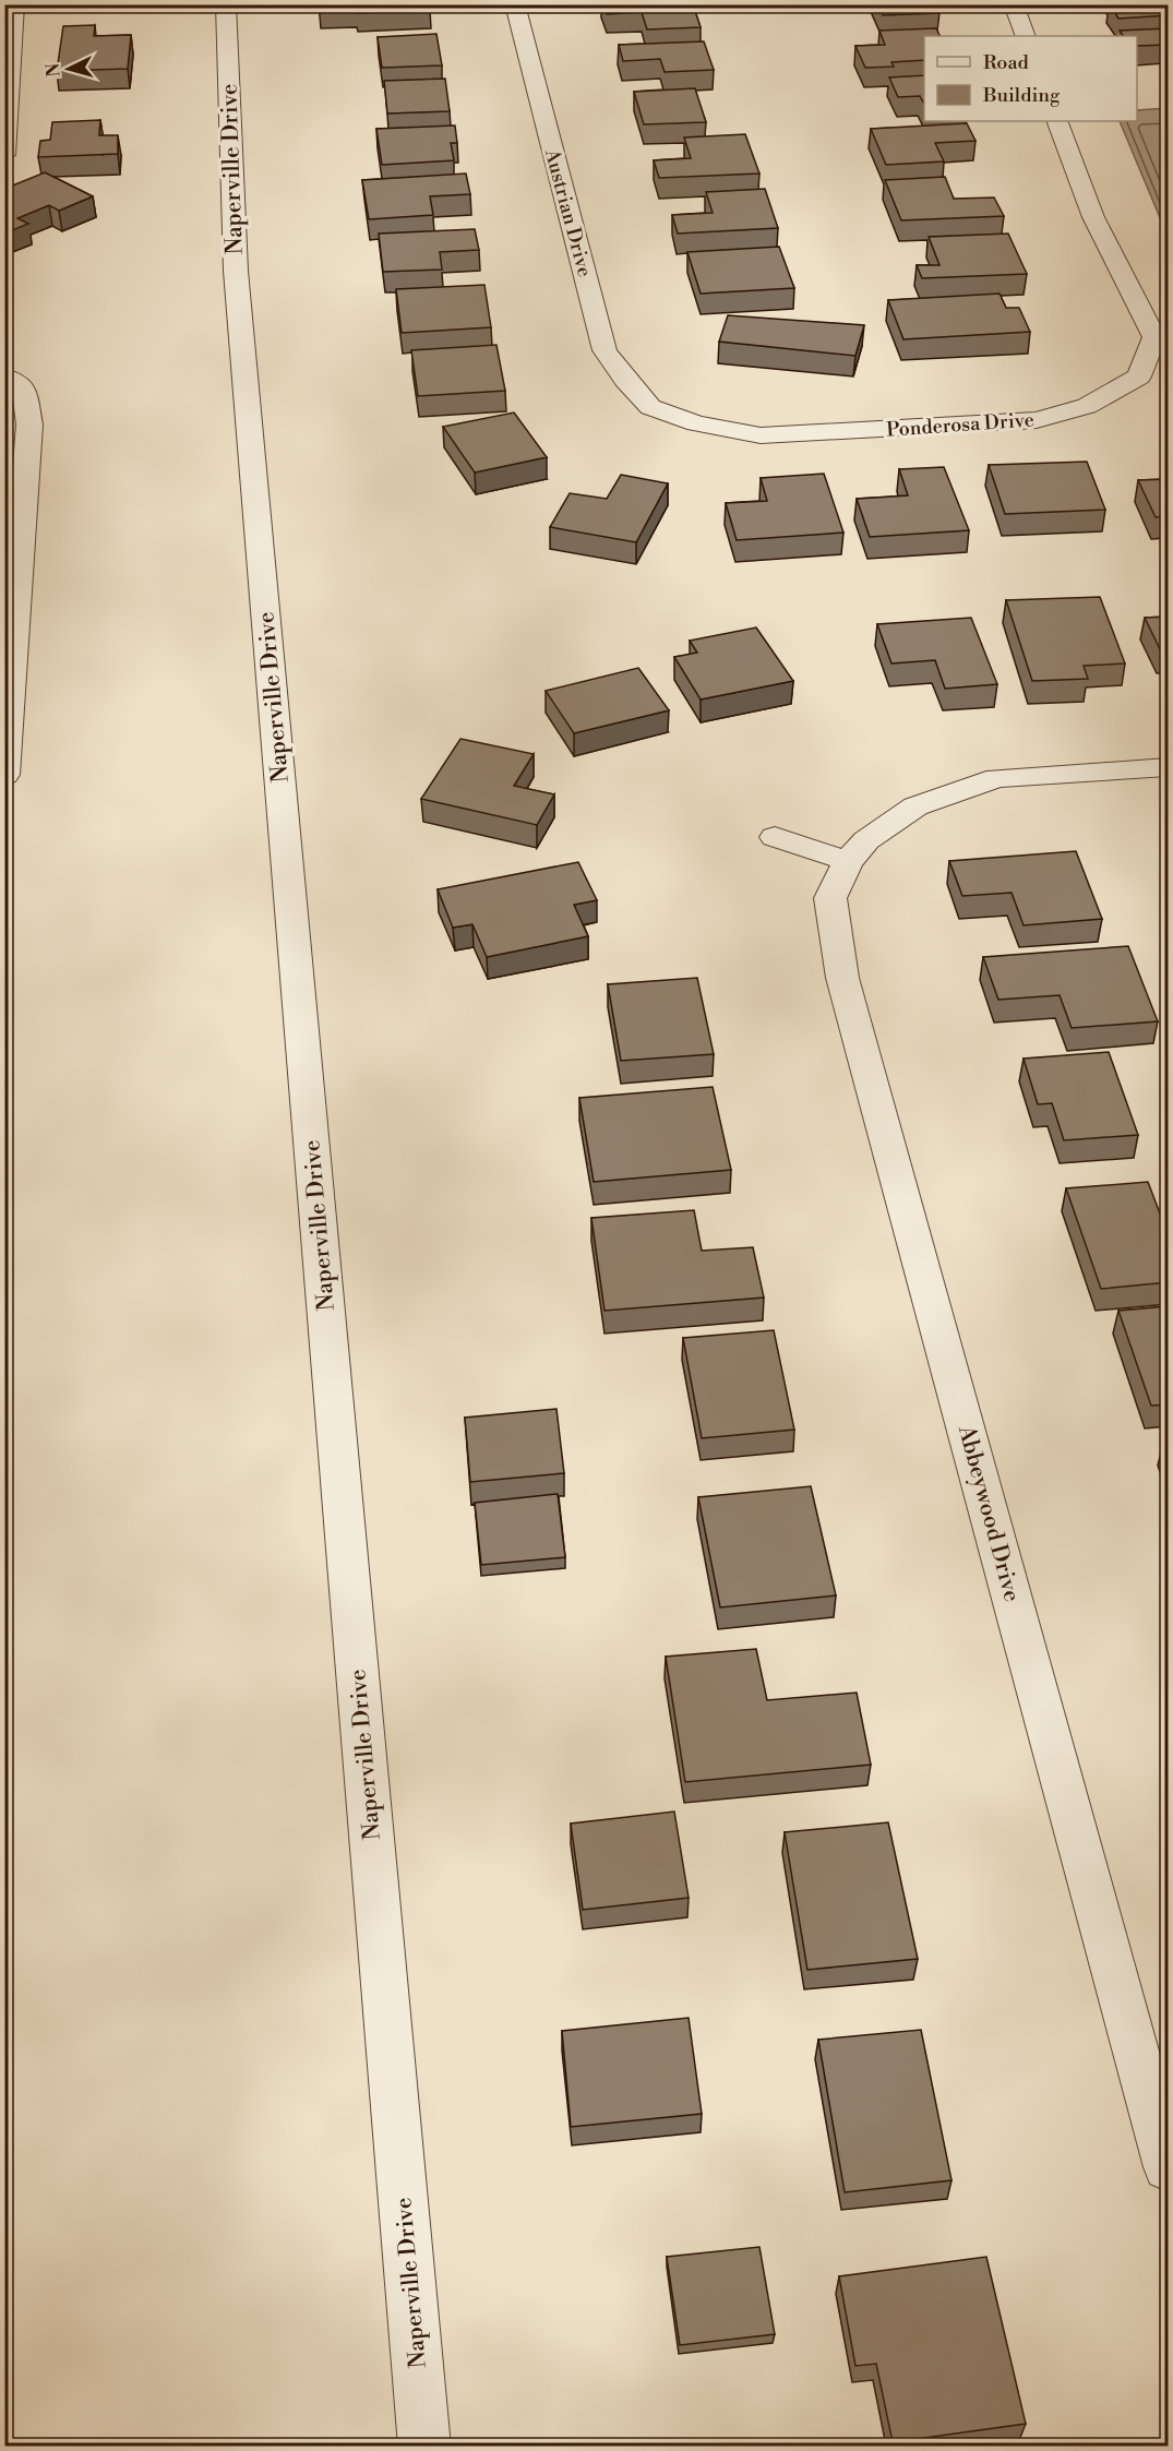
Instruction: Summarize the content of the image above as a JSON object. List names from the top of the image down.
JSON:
{
  "streets": {
    "street": [
      "Naperville Drive",
      "Austrian Drive",
      "Ponderosa Drive",
      "Abbeywood Drive"
    ]
  },
  "crossings": [
    ["Austrian Drive", "Ponderosa Drive"]
  ],
  "legend": ["Road", "Building"],
  "north": "left"
}
